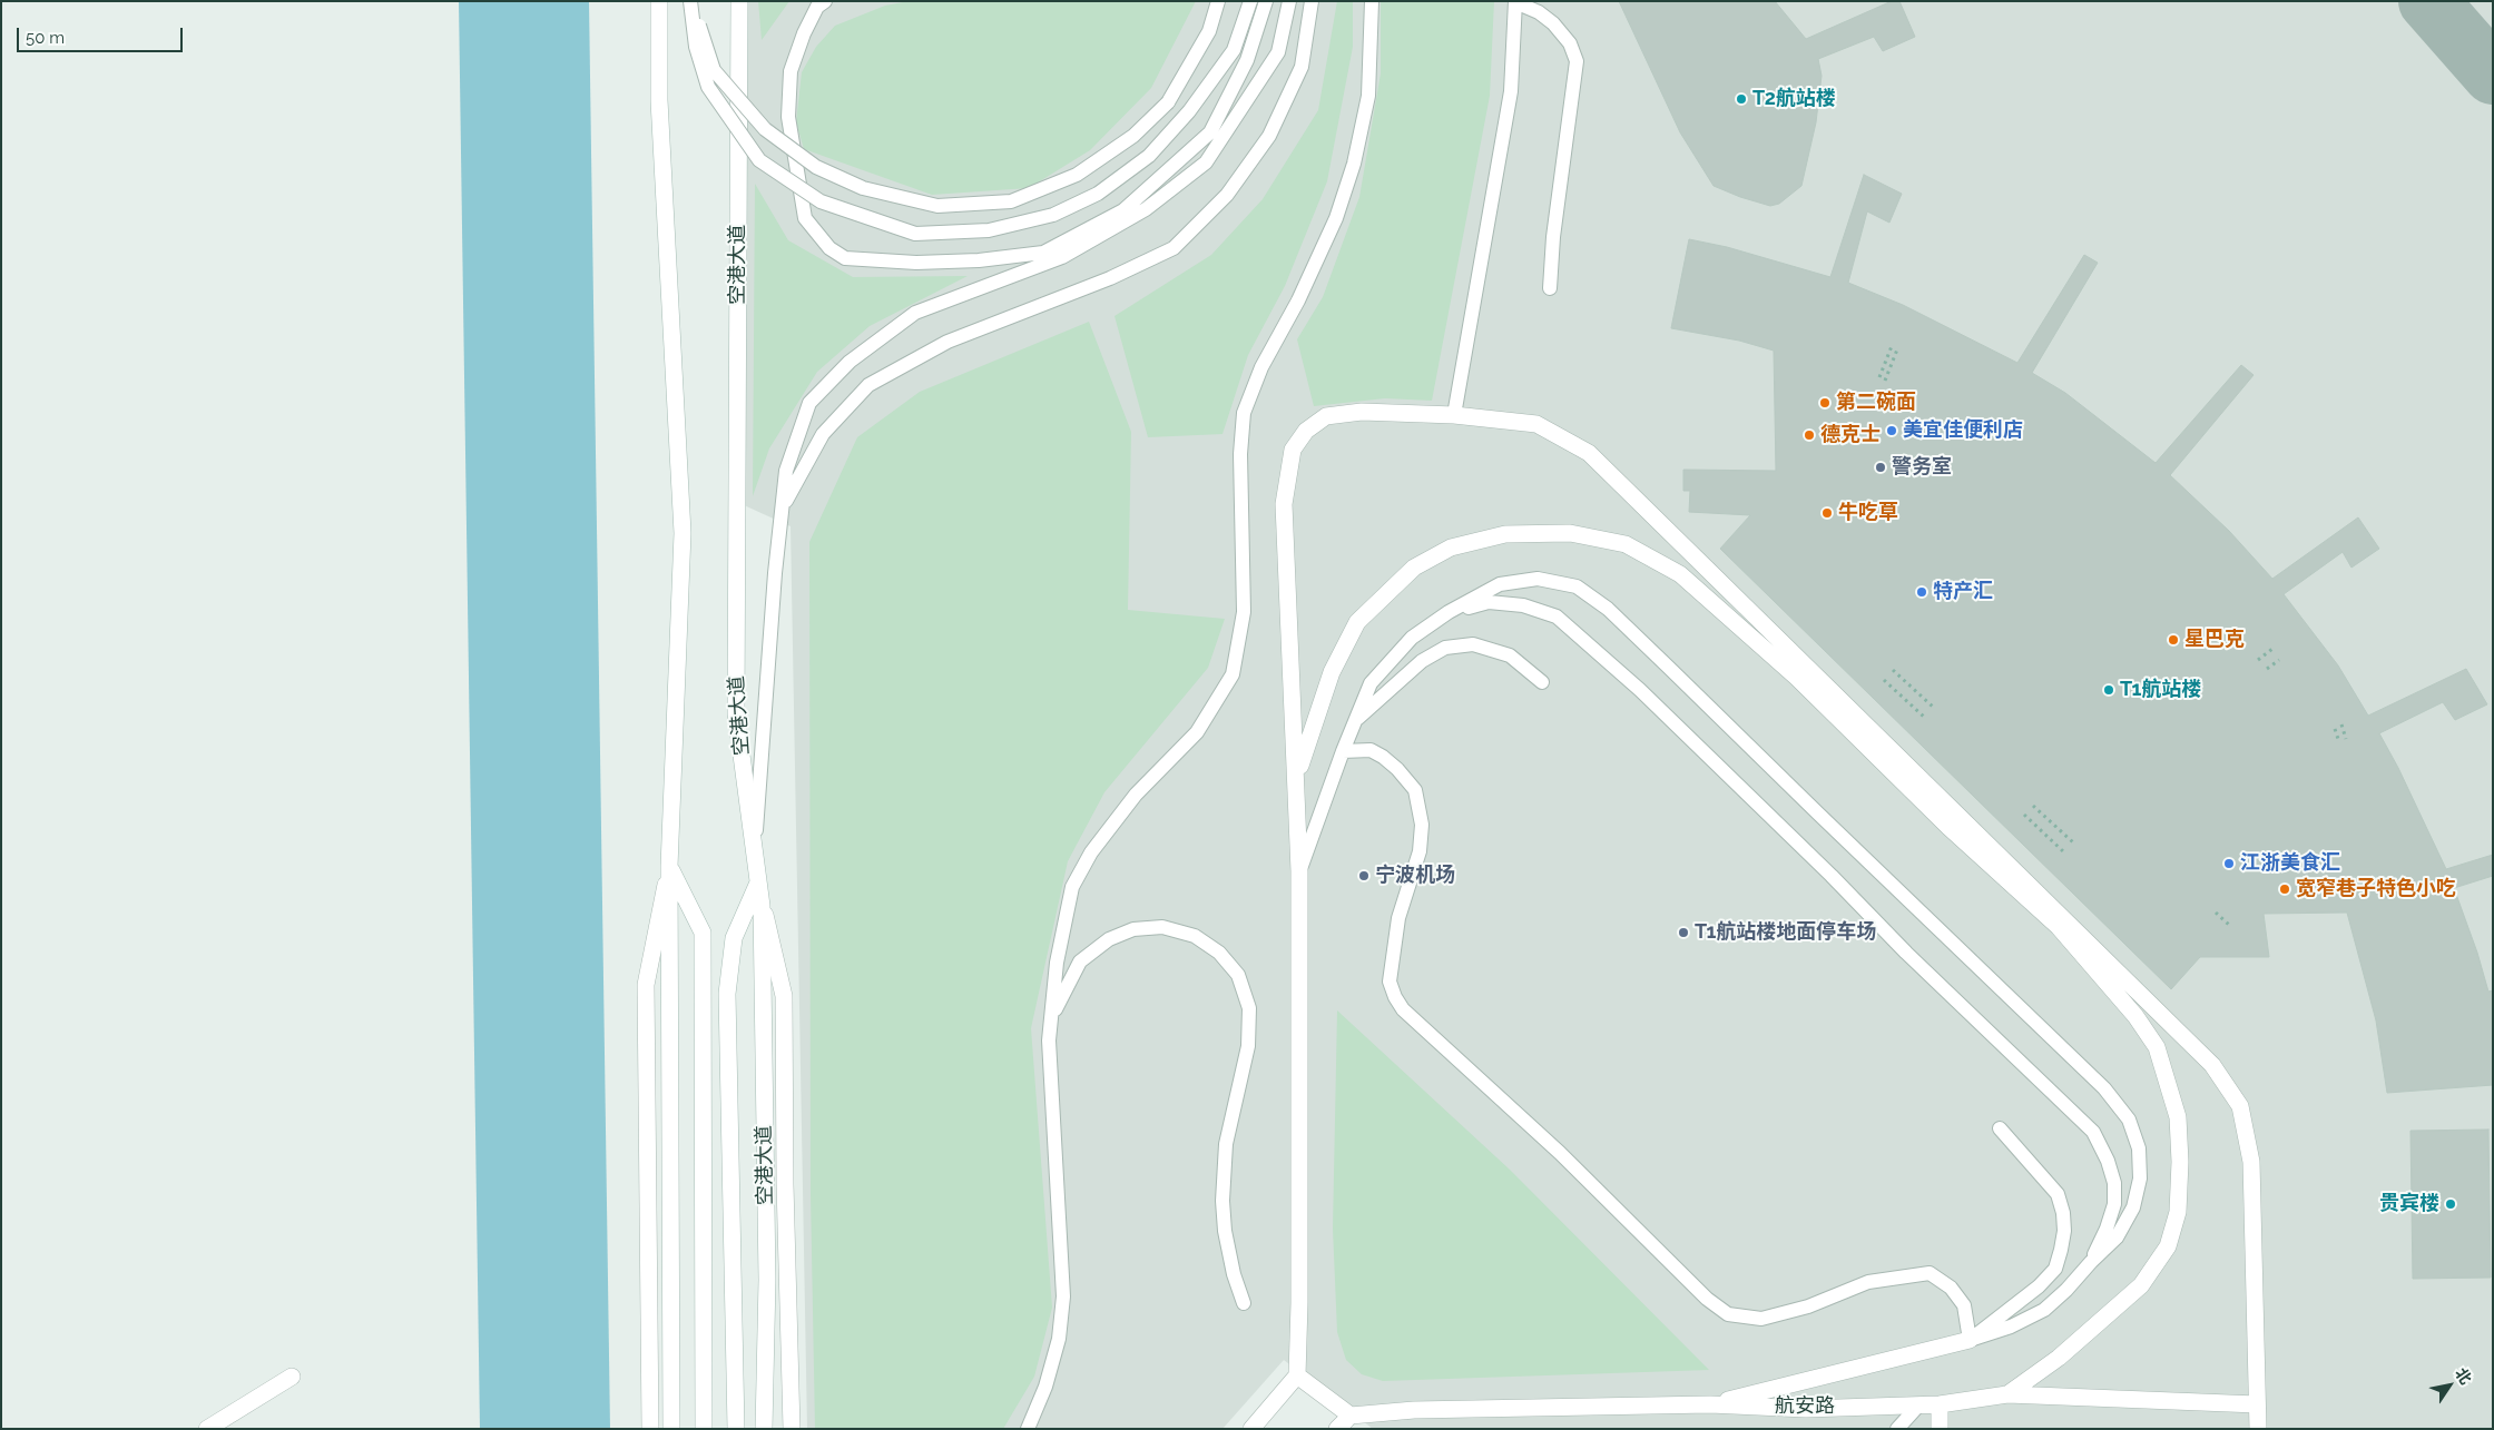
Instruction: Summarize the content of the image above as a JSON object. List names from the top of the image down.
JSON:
{
  "streets": {
    "street": ["空港大道", "航安路"]
  },
  "places": [
    "T2航站楼",
    "第二碗面",
    "美宜佳便利店",
    "德克士",
    "警务室",
    "牛吃草",
    "特产汇",
    "星巴克",
    "T1航站楼",
    "江浙美食汇",
    "宁波机场",
    "宽窄巷子特色小吃",
    "T1航站楼地面停车场",
    "贵宾楼"
  ],
  "scale_bar": "50 m",
  "north": "top right"
}
